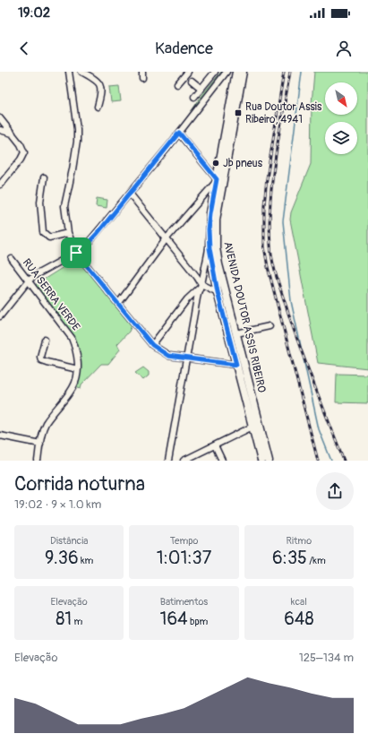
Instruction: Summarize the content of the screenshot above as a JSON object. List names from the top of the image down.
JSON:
{
  "streets": {
    "main road": ["AVENIDA DOUTOR ASSIS RIBEIRO"],
    "street": ["RUA SERRA VERDE"]
  },
  "places": {
    "transit": ["Rua Doutor Assis Ribeiro, 4941"],
    "other": ["Jb pneus"]
  },
  "north": "bottom right",
  "page": {
    "status": "19:02",
    "header": "Kadence",
    "heading": ["Corrida noturna", "19:02 · 9 × 1.0 km"],
    "stats": [
      ["Distância", "9.36 km"],
      ["Tempo", "1:01:37"],
      ["Ritmo", "6:35 /km"],
      ["Elevação", "81 m"],
      ["Batimentos", "164 bpm"],
      ["kcal", "648"]
    ],
    "chart": ["Elevação", "125–134 m"]
  }
}
